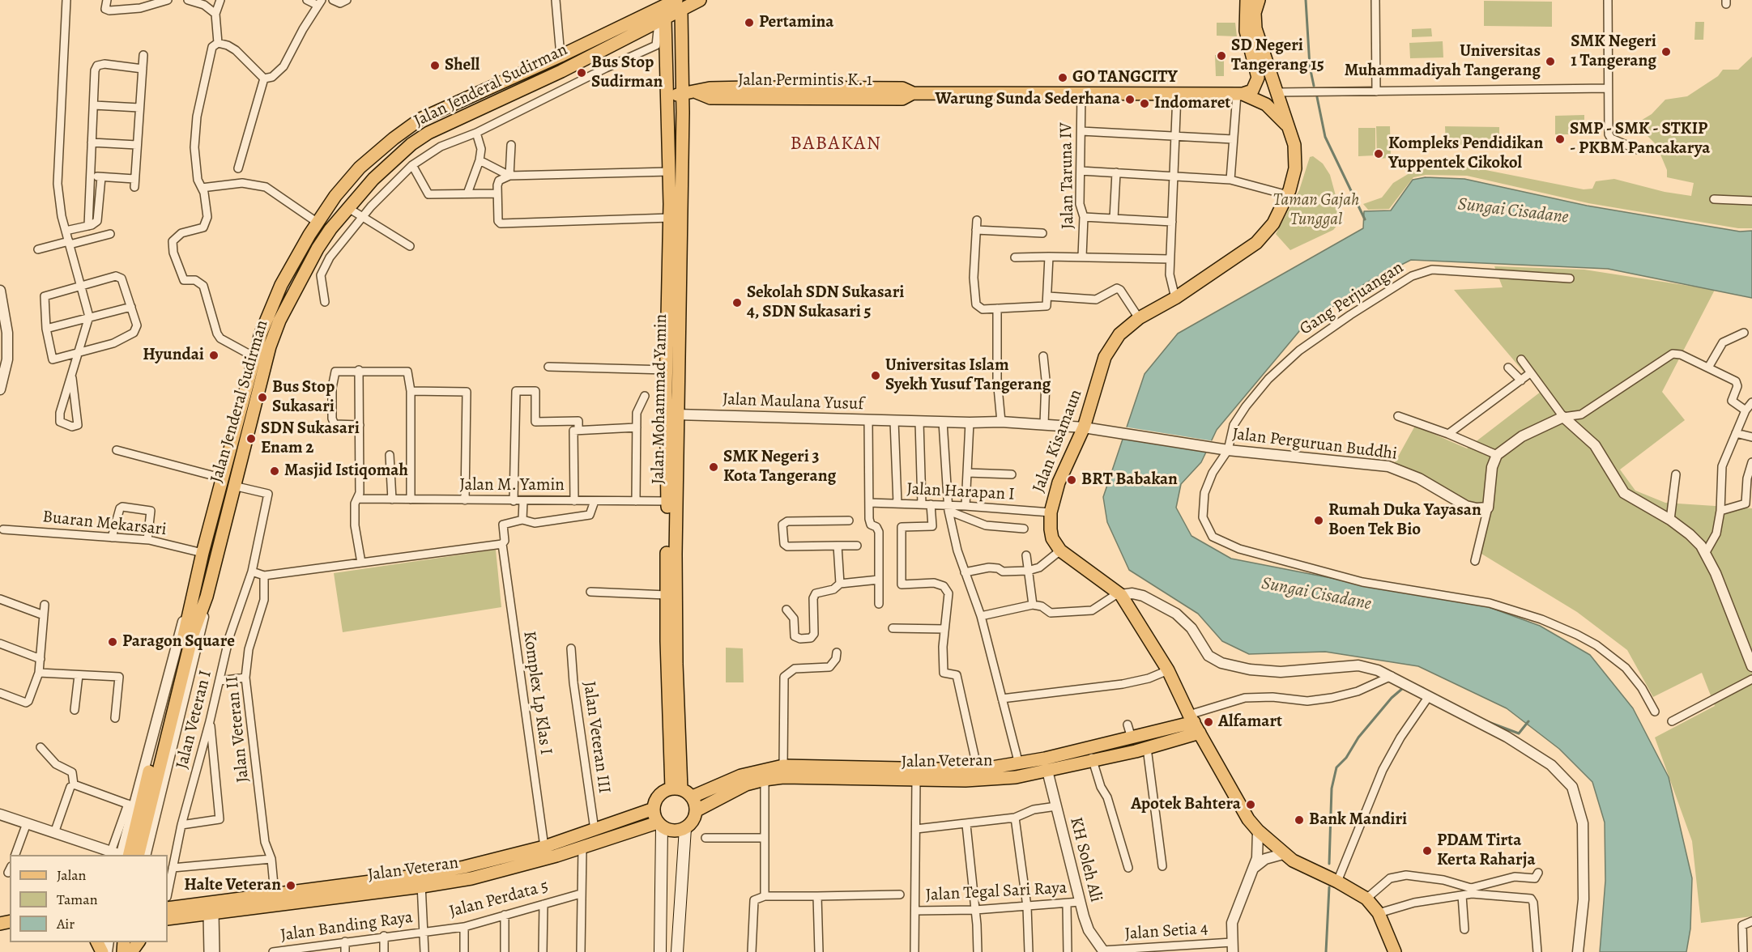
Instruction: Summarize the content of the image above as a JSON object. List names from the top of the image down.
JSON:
{
  "streets": {
    "main road": [
      "Jalan Permintis K. 1",
      "Jalan Jenderal Sudirman",
      "Jalan Mohammad Yamin",
      "Jalan Kisamaun",
      "Jalan Veteran"
    ],
    "street": [
      "Jalan Taruna IV",
      "Gang Perjuangan",
      "Jalan Maulana Yusuf",
      "Jalan Perguruan Buddhi",
      "Jalan M. Yamin",
      "Jalan Harapan I",
      "Buaran Mekarsari",
      "Komplex Lp Klas I",
      "Jalan Veteran I",
      "Jalan Veteran II",
      "Jalan Veteran III",
      "KH Soleh Ali",
      "Jalan Tegal Sari Raya",
      "Jalan Perdata 5",
      "Jalan Banding Raya",
      "Jalan Setia 4"
    ]
  },
  "crossings": [
    ["Jalan Permintis K. 1", "Jalan Taruna IV"],
    ["Jalan Permintis K. 1", "Jalan Mohammad Yamin"],
    ["Jalan Permintis K. 1", "Jalan Kisamaun"],
    ["Jalan Jenderal Sudirman", "Jalan Mohammad Yamin"],
    ["Jalan Jenderal Sudirman", "Buaran Mekarsari"],
    ["Jalan Jenderal Sudirman", "Jalan Veteran I"],
    ["Gang Perjuangan", "Jalan Perguruan Buddhi"],
    ["Jalan Mohammad Yamin", "Jalan Maulana Yusuf"],
    ["Jalan Mohammad Yamin", "Jalan M. Yamin"],
    ["Jalan Mohammad Yamin", "Jalan Veteran"],
    ["Jalan Maulana Yusuf", "Jalan Kisamaun"],
    ["Jalan Maulana Yusuf", "Jalan Perguruan Buddhi"],
    ["Jalan Kisamaun", "Jalan Perguruan Buddhi"],
    ["Jalan Kisamaun", "Jalan Harapan I"],
    ["Komplex Lp Klas I", "Jalan Veteran"],
    ["Jalan Veteran II", "Jalan Veteran"],
    ["Jalan Veteran III", "Jalan Veteran"],
    ["Jalan Veteran", "KH Soleh Ali"],
    ["KH Soleh Ali", "Jalan Tegal Sari Raya"],
    ["KH Soleh Ali", "Jalan Setia 4"],
    ["Jalan Perdata 5", "Jalan Banding Raya"]
  ],
  "districts": ["BABAKAN"],
  "water": ["Sungai Cisadane"],
  "parks": ["Taman Gajah Tunggal"],
  "places": [
    "Pertamina",
    "SMK Negeri 1 Tangerang",
    "SD Negeri Tangerang 15",
    "Universitas Muhammadiyah Tangerang",
    "Shell",
    "Bus Stop Sudirman",
    "GO TANGCITY",
    "Warung Sunda Sederhana",
    "Indomaret",
    "SMP - SMK - STKIP - PKBM Pancakarya",
    "Kompleks Pendidikan Yuppentek Cikokol",
    "Sekolah SDN Sukasari 4, SDN Sukasari 5",
    "Hyundai",
    "Universitas Islam Syekh Yusuf Tangerang",
    "Bus Stop Sukasari",
    "SDN Sukasari Enam 2",
    "SMK Negeri 3 Kota Tangerang",
    "Masjid Istiqomah",
    "BRT Babakan",
    "Rumah Duka Yayasan Boen Tek Bio",
    "Paragon Square",
    "Alfamart",
    "Apotek Bahtera",
    "Bank Mandiri",
    "PDAM Tirta Kerta Raharja",
    "Halte Veteran"
  ],
  "legend": ["Jalan", "Taman", "Air"]
}
